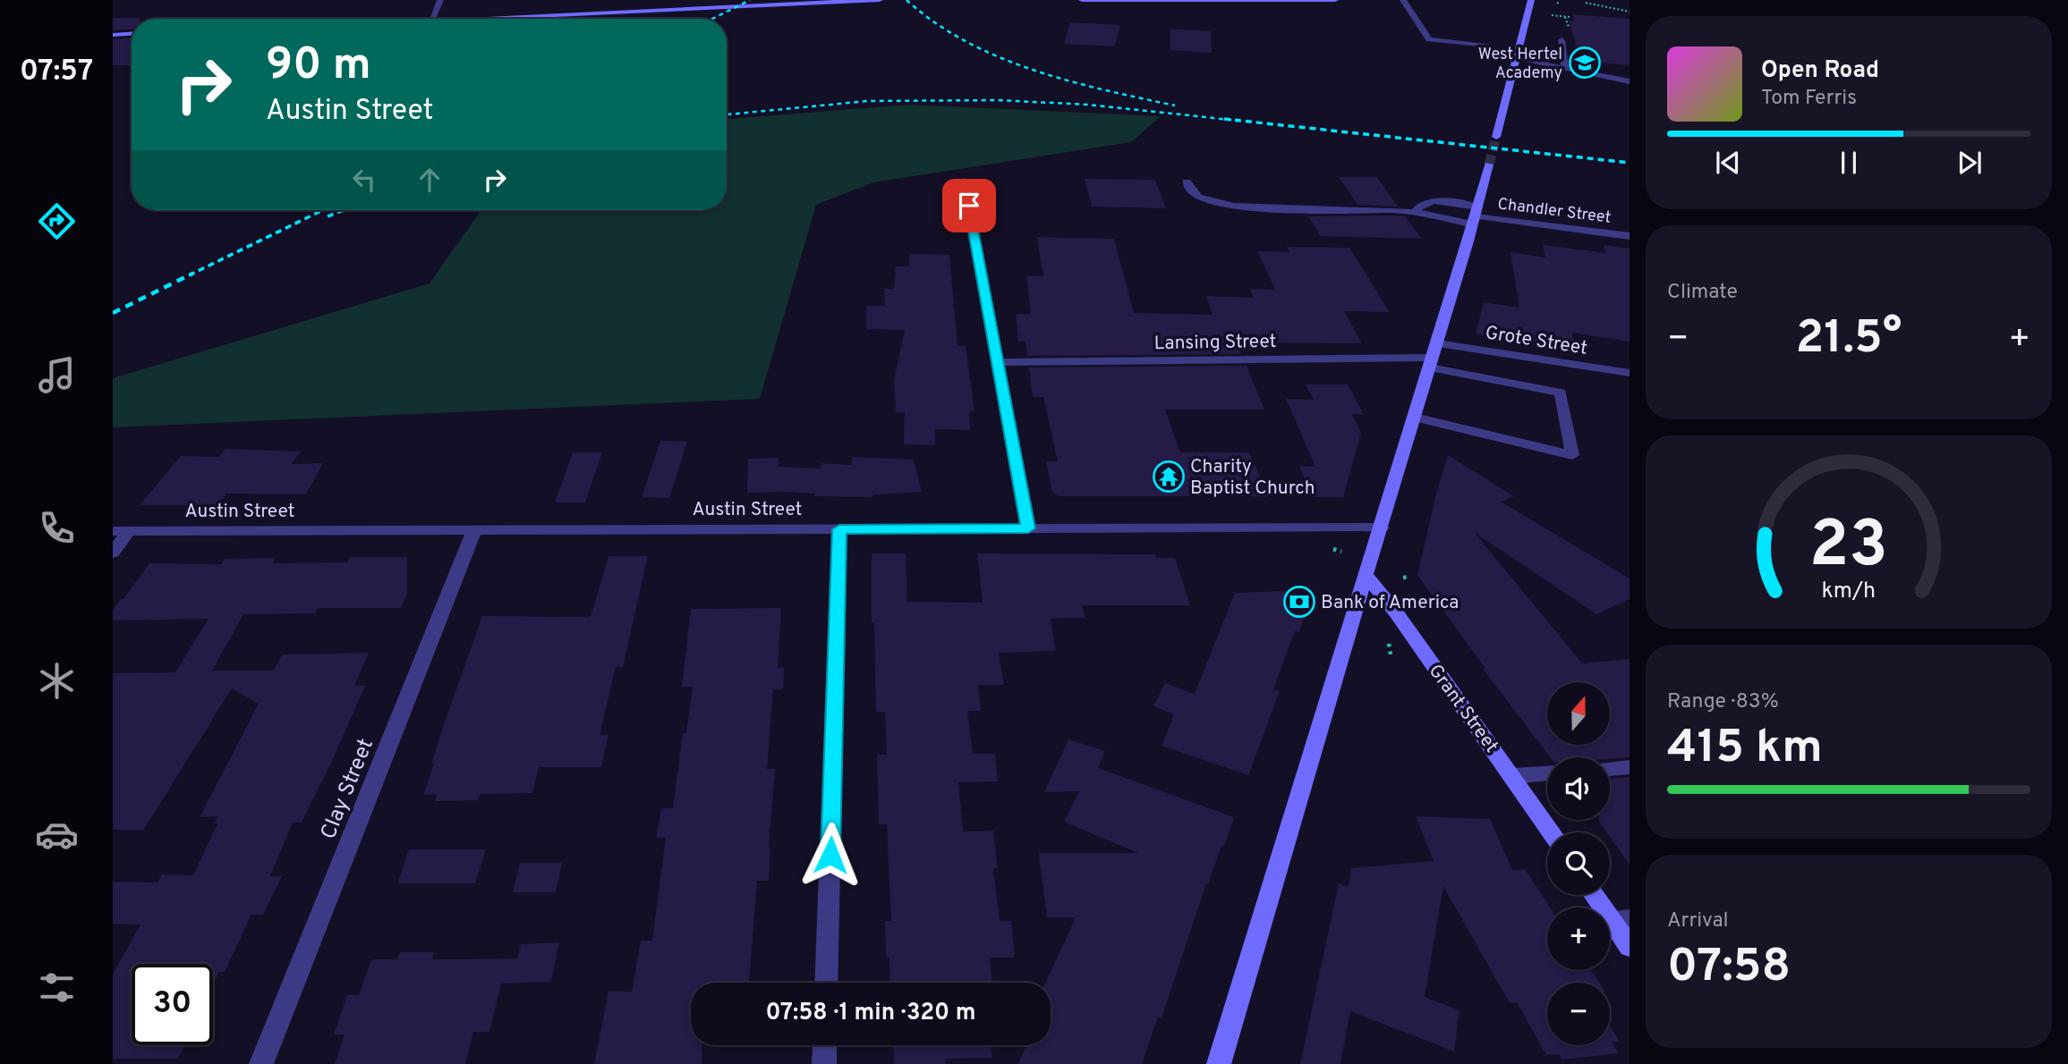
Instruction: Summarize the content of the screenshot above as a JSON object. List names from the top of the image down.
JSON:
{
  "streets": {
    "main road": ["Grant Street"],
    "street": [
      "Chandler Street",
      "Grote Street",
      "Lansing Street",
      "Austin Street",
      "Clay Street"
    ]
  },
  "crossings": [
    ["Austin Street", "Clay Street"]
  ],
  "places": {
    "school or university": ["West Hertel Academy"],
    "temple": ["Charity Baptist Church"],
    "bank": ["Bank of America"]
  },
  "north": "top",
  "page": {
    "tabs": "07:57",
    "turn": ["90 m", "Austin Street"],
    "song": ["Open Road", "Tom Ferris"],
    "tile": [
      "Climate",
      ["Range · 83%", "415 km"],
      ["Arrival", "07:58"]
    ],
    "heat": ["−", "21.5°", "+"],
    "map_buttons": ["+", "−"],
    "limit": "30",
    "trip": "07:58 · 1 min · 320 m",
    "gauge": ["23", "km/h"]
  }
}
